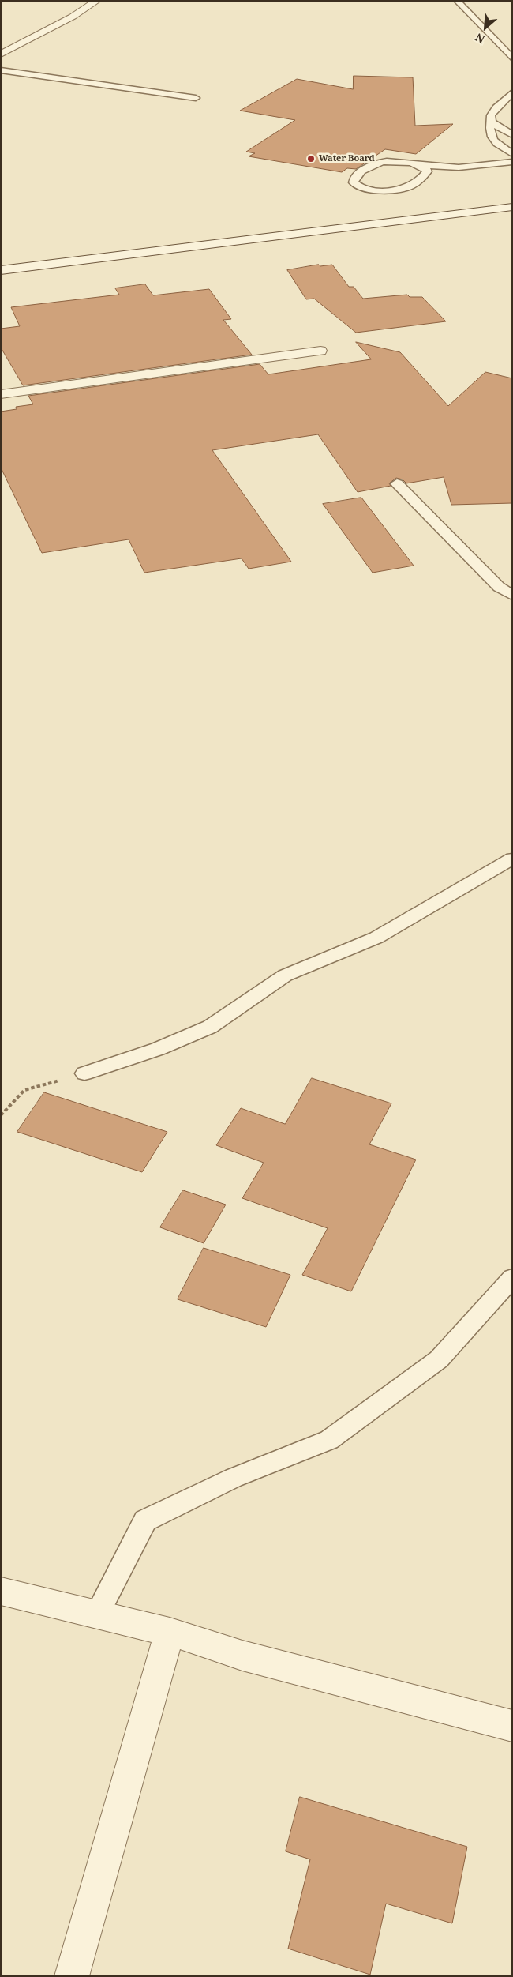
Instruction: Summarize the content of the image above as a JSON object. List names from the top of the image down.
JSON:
{
  "places": ["Water Board"],
  "north": "bottom left"
}
